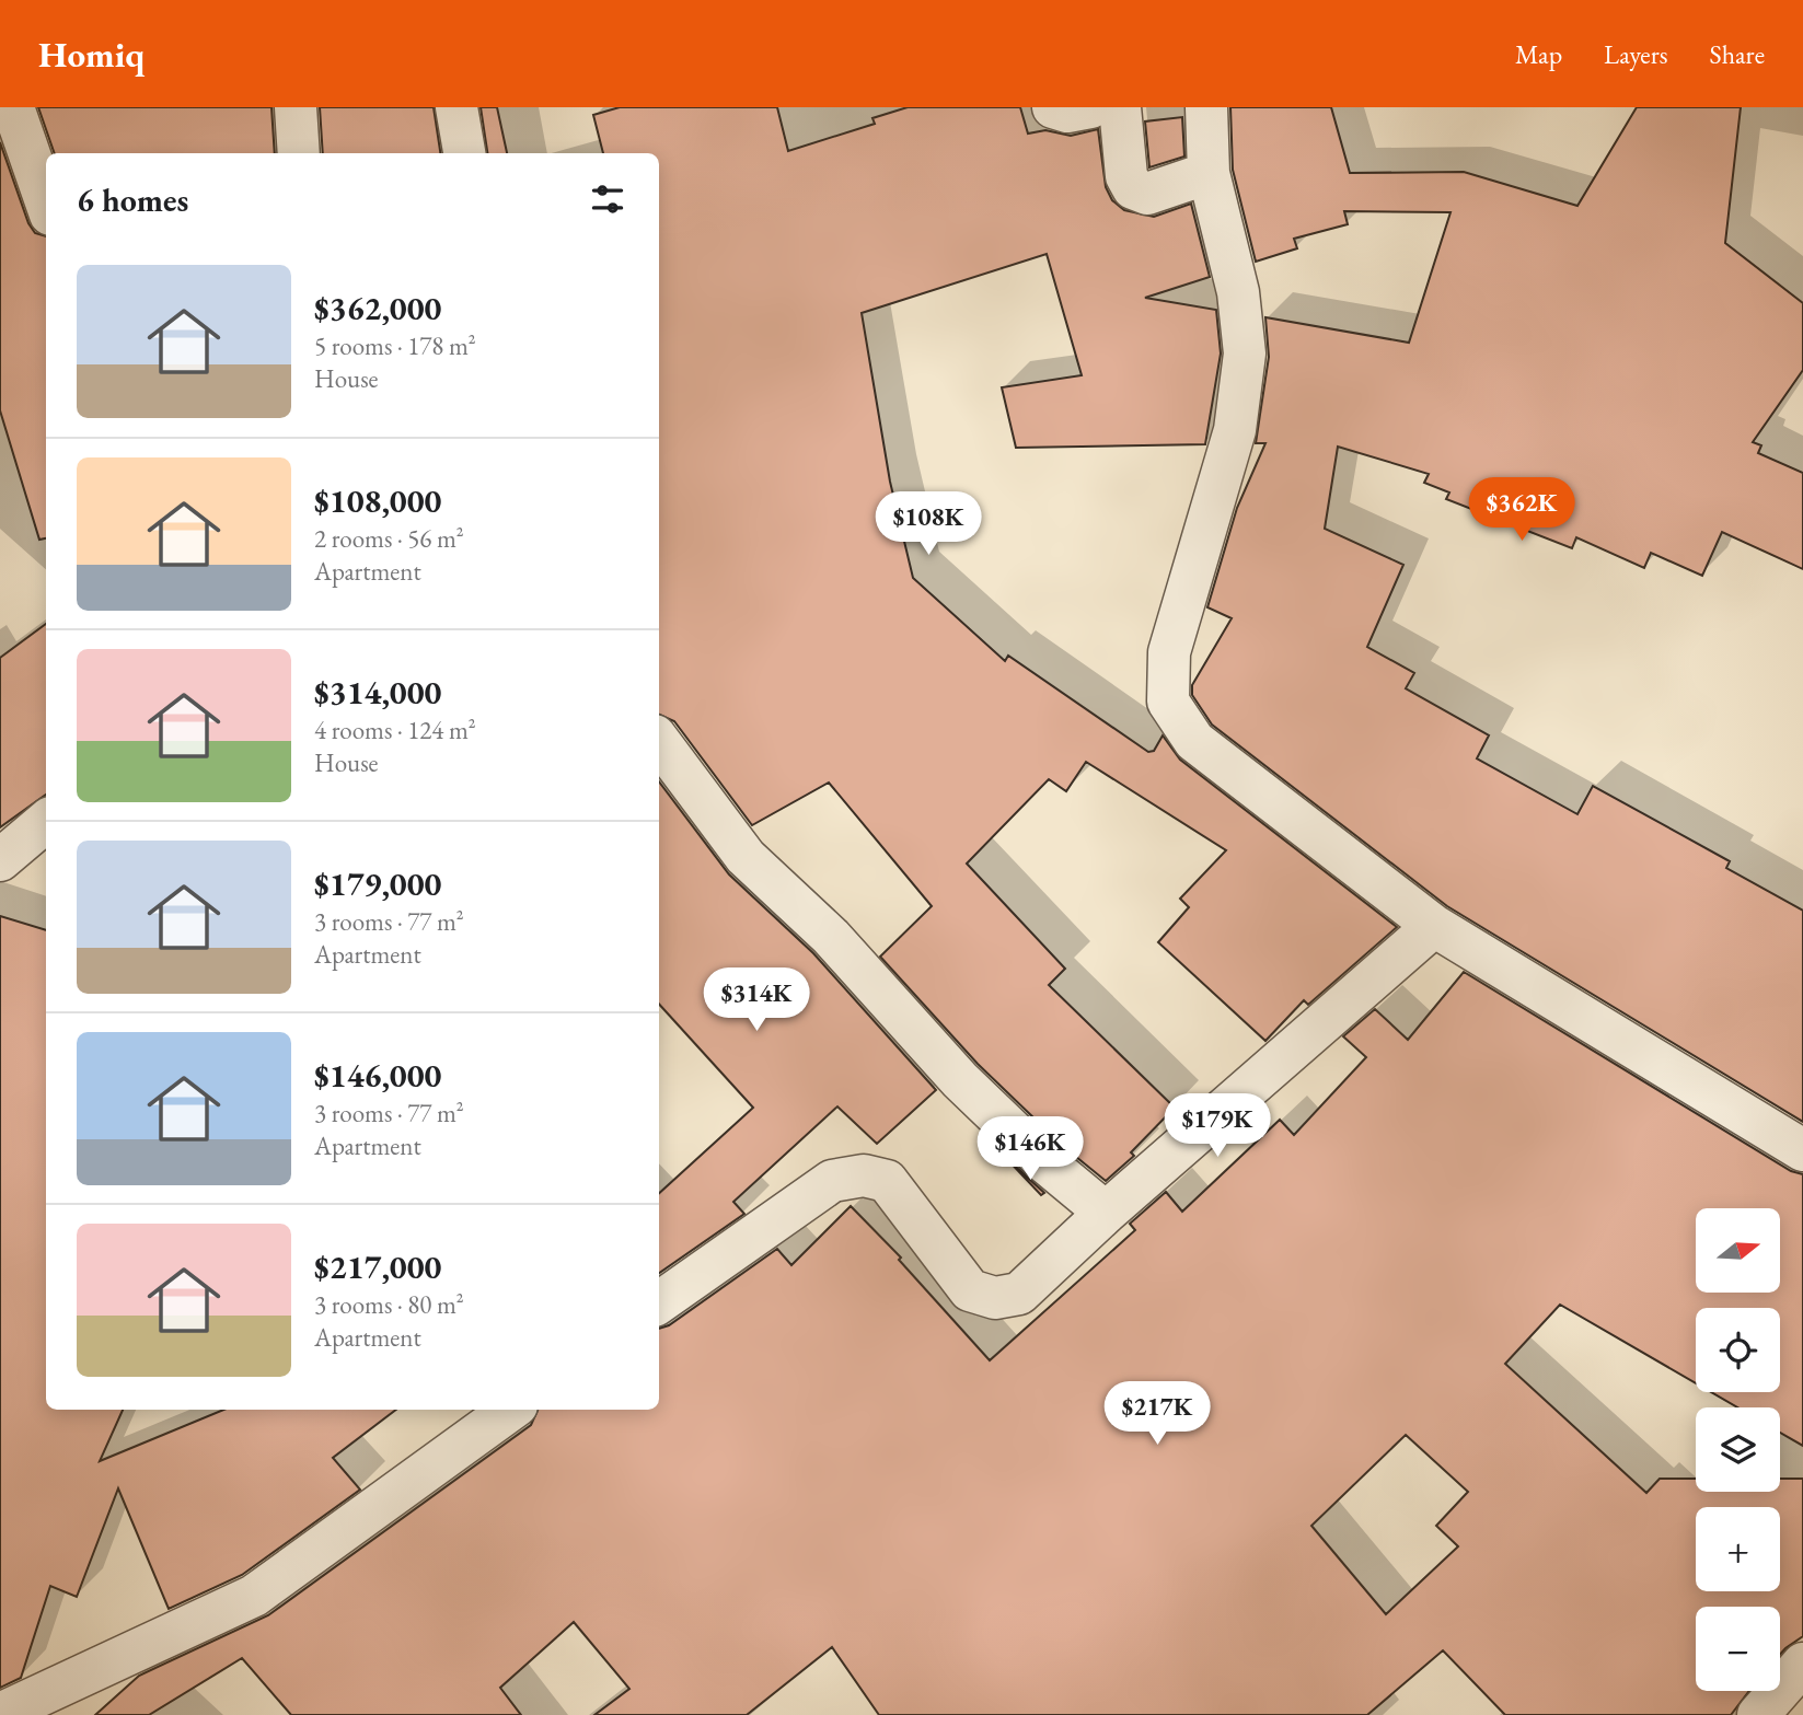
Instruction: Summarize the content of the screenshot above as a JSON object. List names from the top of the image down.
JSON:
{
  "north": "right",
  "page": {
    "header": "Homiq",
    "nav": ["Map", "Layers", "Share"],
    "heading": "6 homes",
    "list": [
      {
        "name": "$362,000",
        "note": "5 rooms · 178 m² · House"
      },
      {
        "name": "$108,000",
        "note": "2 rooms · 56 m² · Apartment"
      },
      {
        "name": "$314,000",
        "note": "4 rooms · 124 m² · House"
      },
      {
        "name": "$179,000",
        "note": "3 rooms · 77 m² · Apartment"
      },
      {
        "name": "$146,000",
        "note": "3 rooms · 77 m² · Apartment"
      },
      {
        "name": "$217,000",
        "note": "3 rooms · 80 m² · Apartment"
      }
    ],
    "price": [
      "$362K",
      "$108K",
      "$314K",
      "$179K",
      "$146K",
      "$217K"
    ],
    "map_buttons": ["+", "−"]
  }
}
